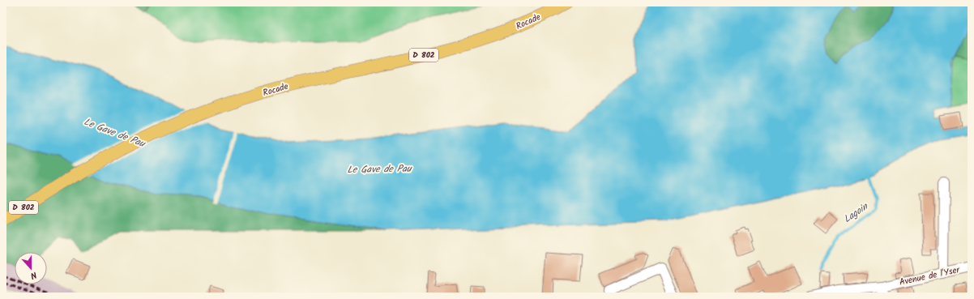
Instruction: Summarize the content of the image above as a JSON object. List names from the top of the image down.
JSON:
{
  "streets": {
    "main road": ["Rocade", "D 802"],
    "street": ["Avenue de l'Yser"]
  },
  "water": ["Le Gave de Pau", "Lagoin"],
  "north": "bottom"
}
